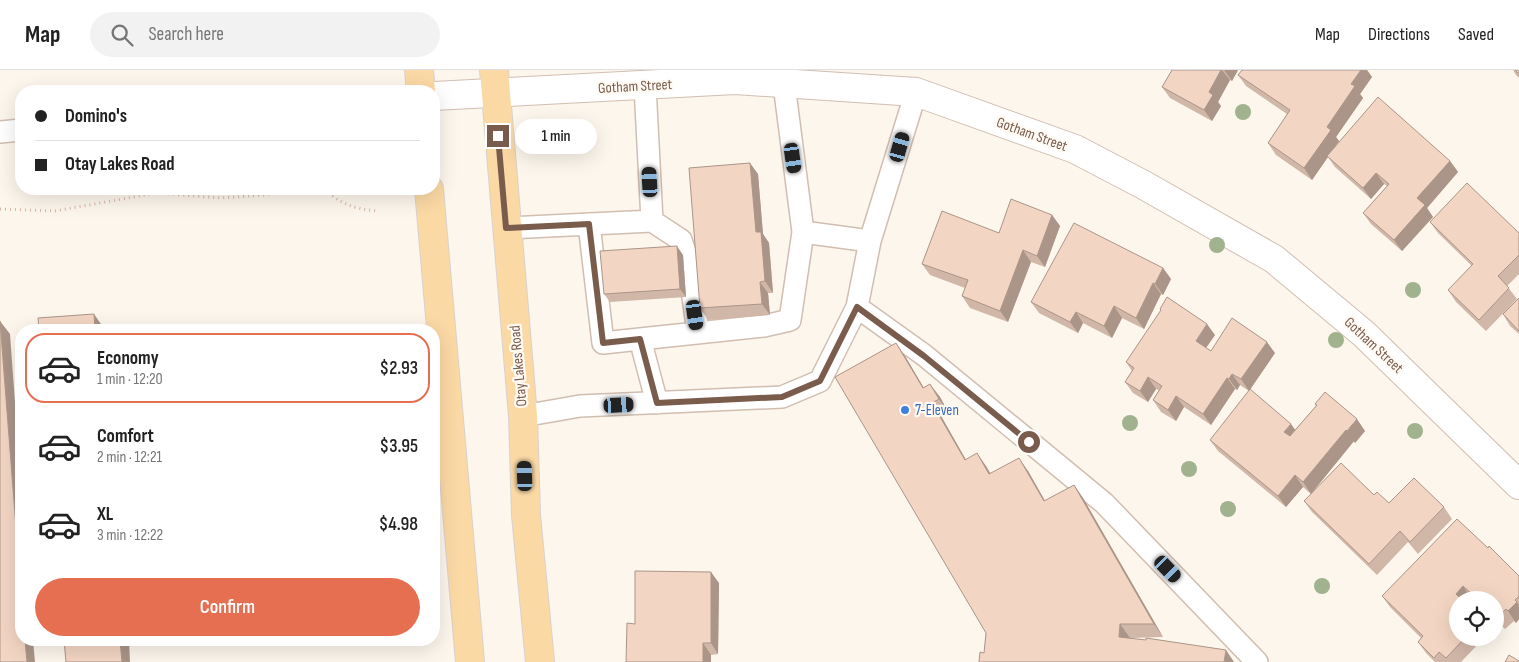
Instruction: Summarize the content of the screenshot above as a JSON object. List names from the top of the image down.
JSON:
{
  "streets": {
    "main road": ["Otay Lakes Road"],
    "street": ["Gotham Street"]
  },
  "crossings": [
    ["Gotham Street", "Otay Lakes Road"]
  ],
  "places": ["7-Eleven"],
  "page": {
    "header": "Map",
    "search": "Search here",
    "nav": ["Map", "Directions", "Saved"],
    "banner": ["Domino's", "Otay Lakes Road"],
    "bubble": "1 min",
    "list": [
      {
        "name": "Economy",
        "note": "1 min · 12:20",
        "value": "$2.93"
      },
      {
        "name": "Comfort",
        "note": "2 min · 12:21",
        "value": "$3.95"
      },
      {
        "name": "XL",
        "note": "3 min · 12:22",
        "value": "$4.98"
      }
    ],
    "buttons": "Confirm"
  }
}
